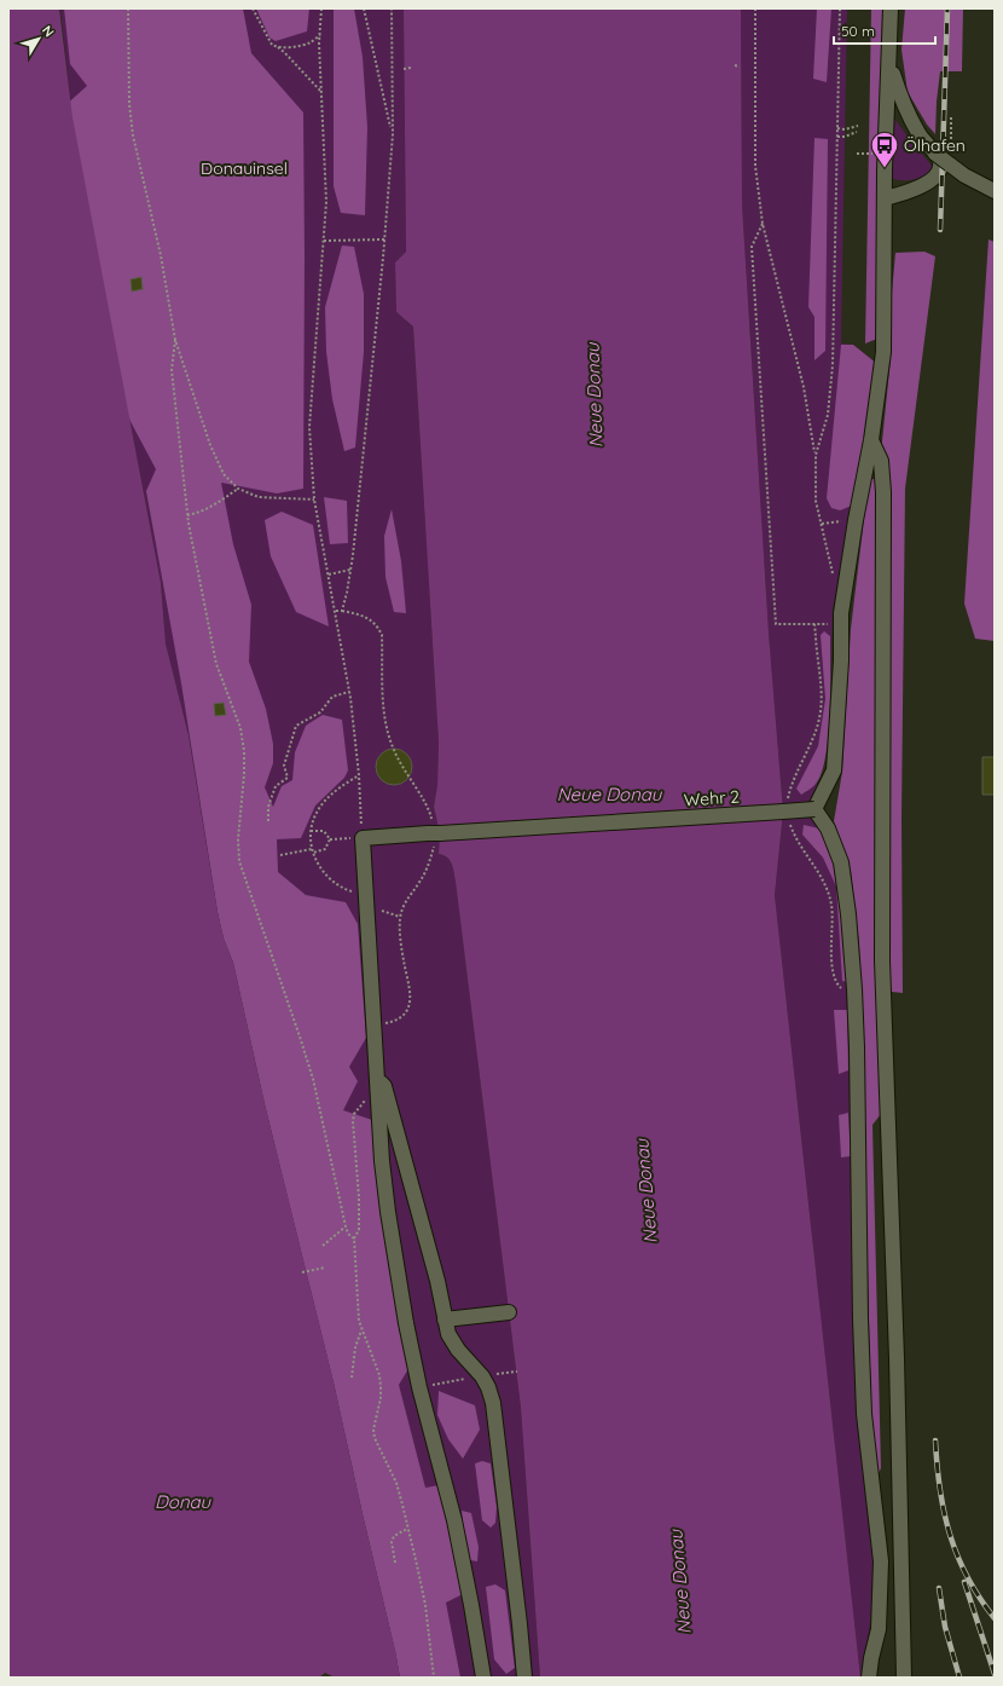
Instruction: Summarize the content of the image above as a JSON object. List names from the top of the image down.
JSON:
{
  "streets": {
    "street": ["Wehr 2"]
  },
  "water": ["Neue Donau", "Donau"],
  "parks": ["Donauinsel"],
  "places": {
    "bus stop": ["Ölhafen"]
  },
  "scale_bar": "50 m",
  "north": "top right"
}
